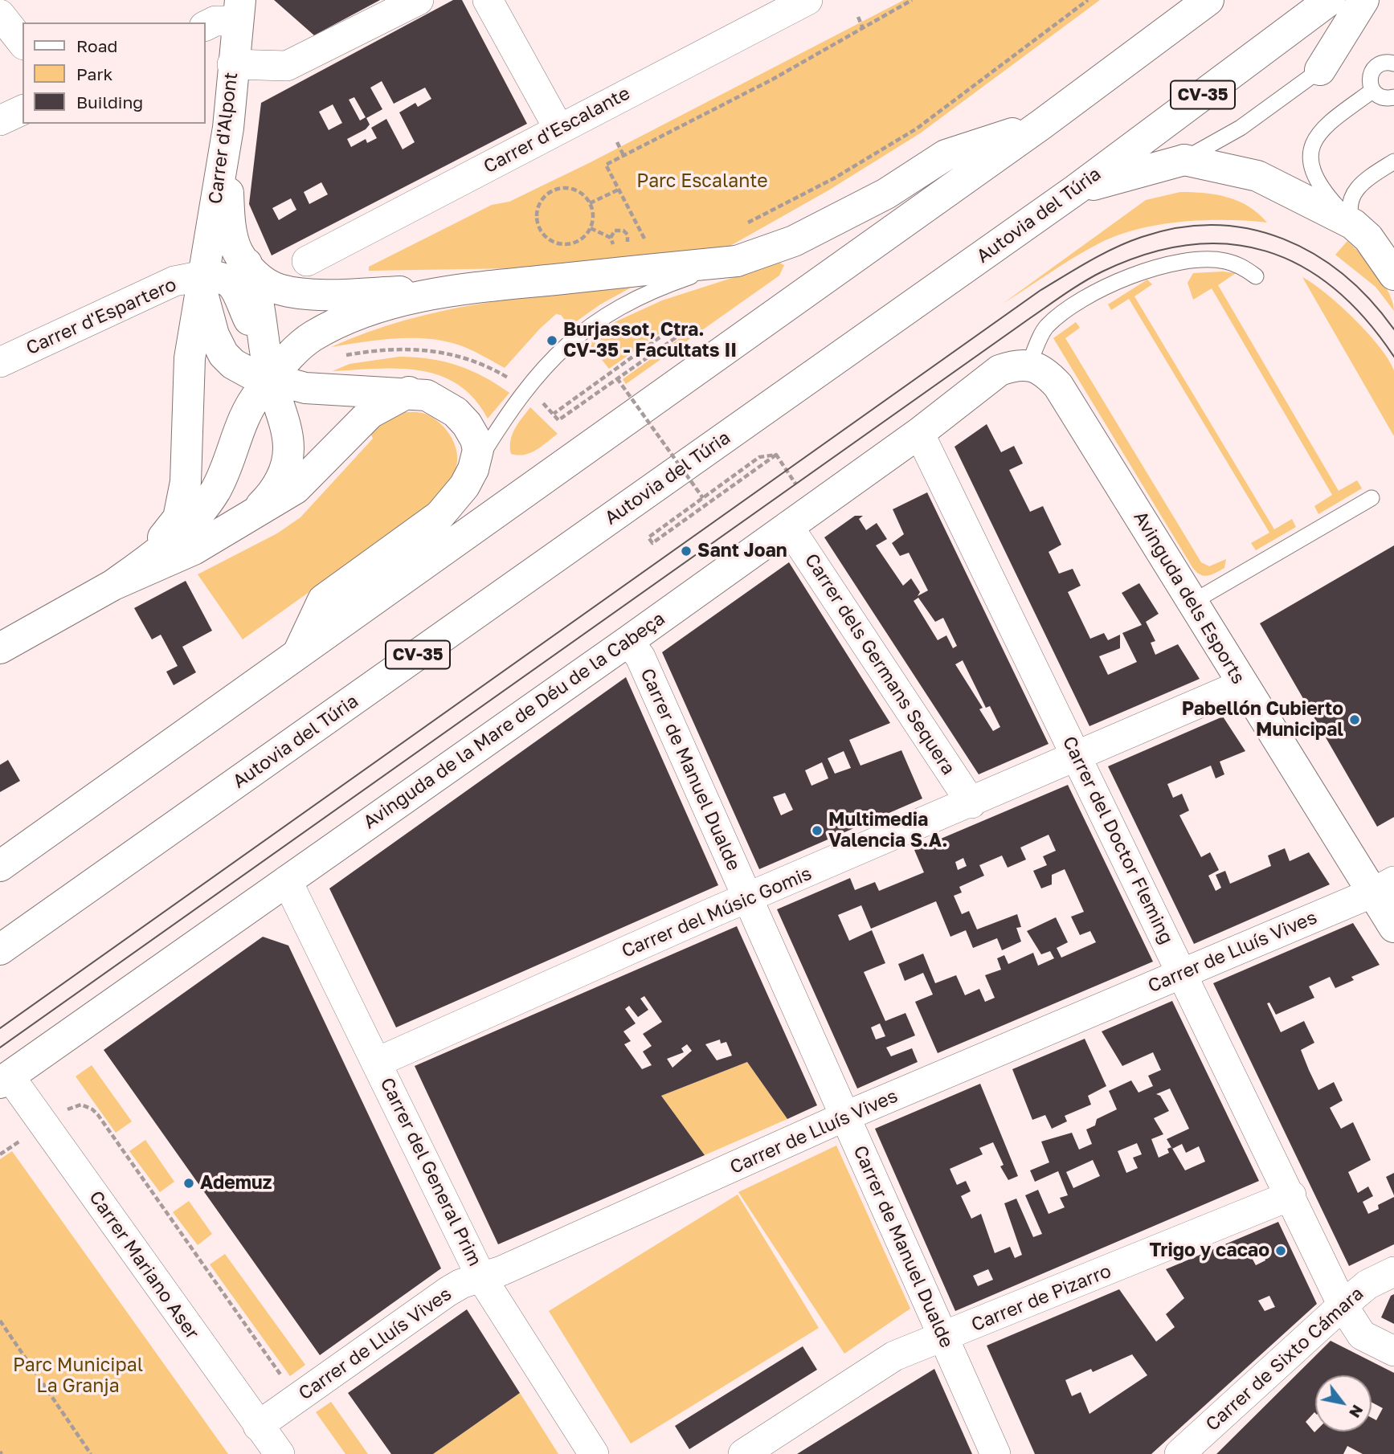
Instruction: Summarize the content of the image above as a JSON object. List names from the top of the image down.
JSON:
{
  "streets": {
    "main road": [
      "CV-35",
      "Carrer d'Alpont",
      "Autovia del Túria",
      "Avinguda dels Esports",
      "Avinguda de la Mare de Déu de la Cabeça"
    ],
    "street": [
      "Carrer d'Escalante",
      "Carrer d'Espartero",
      "Carrer dels Germans Sequera",
      "Carrer de Manuel Dualde",
      "Carrer del Doctor Fleming",
      "Carrer del Músic Gomis",
      "Carrer de Lluís Vives",
      "Carrer del General Prim",
      "Carrer Mariano Aser",
      "Carrer de Pizarro",
      "Carrer de Sixto Cámara"
    ]
  },
  "crossings": [
    ["Carrer d'Alpont", "Carrer d'Espartero"],
    ["Avinguda dels Esports", "Avinguda de la Mare de Déu de la Cabeça"],
    ["Avinguda dels Esports", "Carrer del Músic Gomis"],
    ["Avinguda dels Esports", "Carrer de Lluís Vives"],
    ["Carrer dels Germans Sequera", "Avinguda de la Mare de Déu de la Cabeça"],
    ["Carrer dels Germans Sequera", "Carrer del Músic Gomis"],
    ["Avinguda de la Mare de Déu de la Cabeça", "Carrer de Manuel Dualde"],
    ["Avinguda de la Mare de Déu de la Cabeça", "Carrer del Doctor Fleming"],
    ["Avinguda de la Mare de Déu de la Cabeça", "Carrer del General Prim"],
    ["Avinguda de la Mare de Déu de la Cabeça", "Carrer Mariano Aser"],
    ["Carrer de Manuel Dualde", "Carrer del Músic Gomis"],
    ["Carrer de Manuel Dualde", "Carrer de Lluís Vives"],
    ["Carrer de Manuel Dualde", "Carrer de Pizarro"],
    ["Carrer del Doctor Fleming", "Carrer del Músic Gomis"],
    ["Carrer del Doctor Fleming", "Carrer de Lluís Vives"],
    ["Carrer del Doctor Fleming", "Carrer de Pizarro"],
    ["Carrer del Doctor Fleming", "Carrer de Sixto Cámara"],
    ["Carrer del Músic Gomis", "Carrer del General Prim"],
    ["Carrer de Lluís Vives", "Carrer del General Prim"],
    ["Carrer de Lluís Vives", "Carrer Mariano Aser"]
  ],
  "parks": ["Parc Escalante", "Parc Municipal La Granja"],
  "places": [
    "Burjassot, Ctra. CV-35 - Facultats II",
    "Sant Joan",
    "Pabellón Cubierto Municipal",
    "Multimedia Valencia S.A.",
    "Ademuz",
    "Trigo y cacao"
  ],
  "legend": ["Road", "Park", "Building"],
  "north": "bottom right"
}
